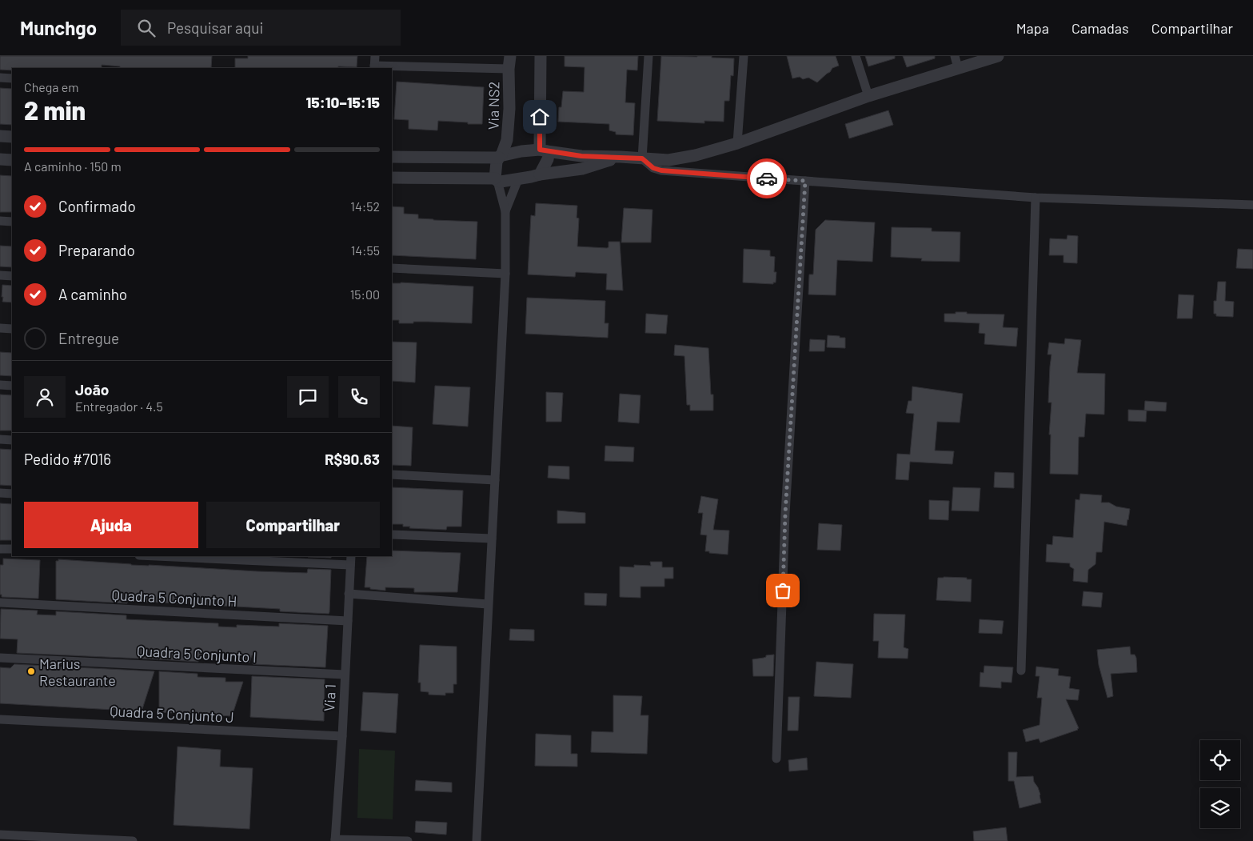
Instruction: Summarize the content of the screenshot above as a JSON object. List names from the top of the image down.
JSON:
{
  "streets": {
    "street": [
      "Via NS2",
      "Quadra 5 Conjunto H",
      "Quadra 5 Conjunto I",
      "Via 1",
      "Quadra 5 Conjunto J"
    ]
  },
  "crossings": [
    ["Quadra 5 Conjunto H", "Via 1"],
    ["Quadra 5 Conjunto I", "Via 1"],
    ["Via 1", "Quadra 5 Conjunto J"]
  ],
  "places": ["Marius Restaurante"],
  "page": {
    "header": "Munchgo",
    "search": "Pesquisar aqui",
    "nav": ["Mapa", "Camadas", "Compartilhar"],
    "heading": ["2 min", "Chega em", "15:10–15:15"],
    "panel": [
      "João",
      "Entregador · 4.5",
      "Pedido #7016",
      "R$90.63"
    ],
    "bar": "A caminho · 150 m",
    "list": [
      ["Confirmado", "14:52"],
      ["Preparando", "14:55"],
      ["A caminho", "15:00"],
      "Entregue"
    ],
    "buttons": ["Ajuda", "Compartilhar"]
  }
}
